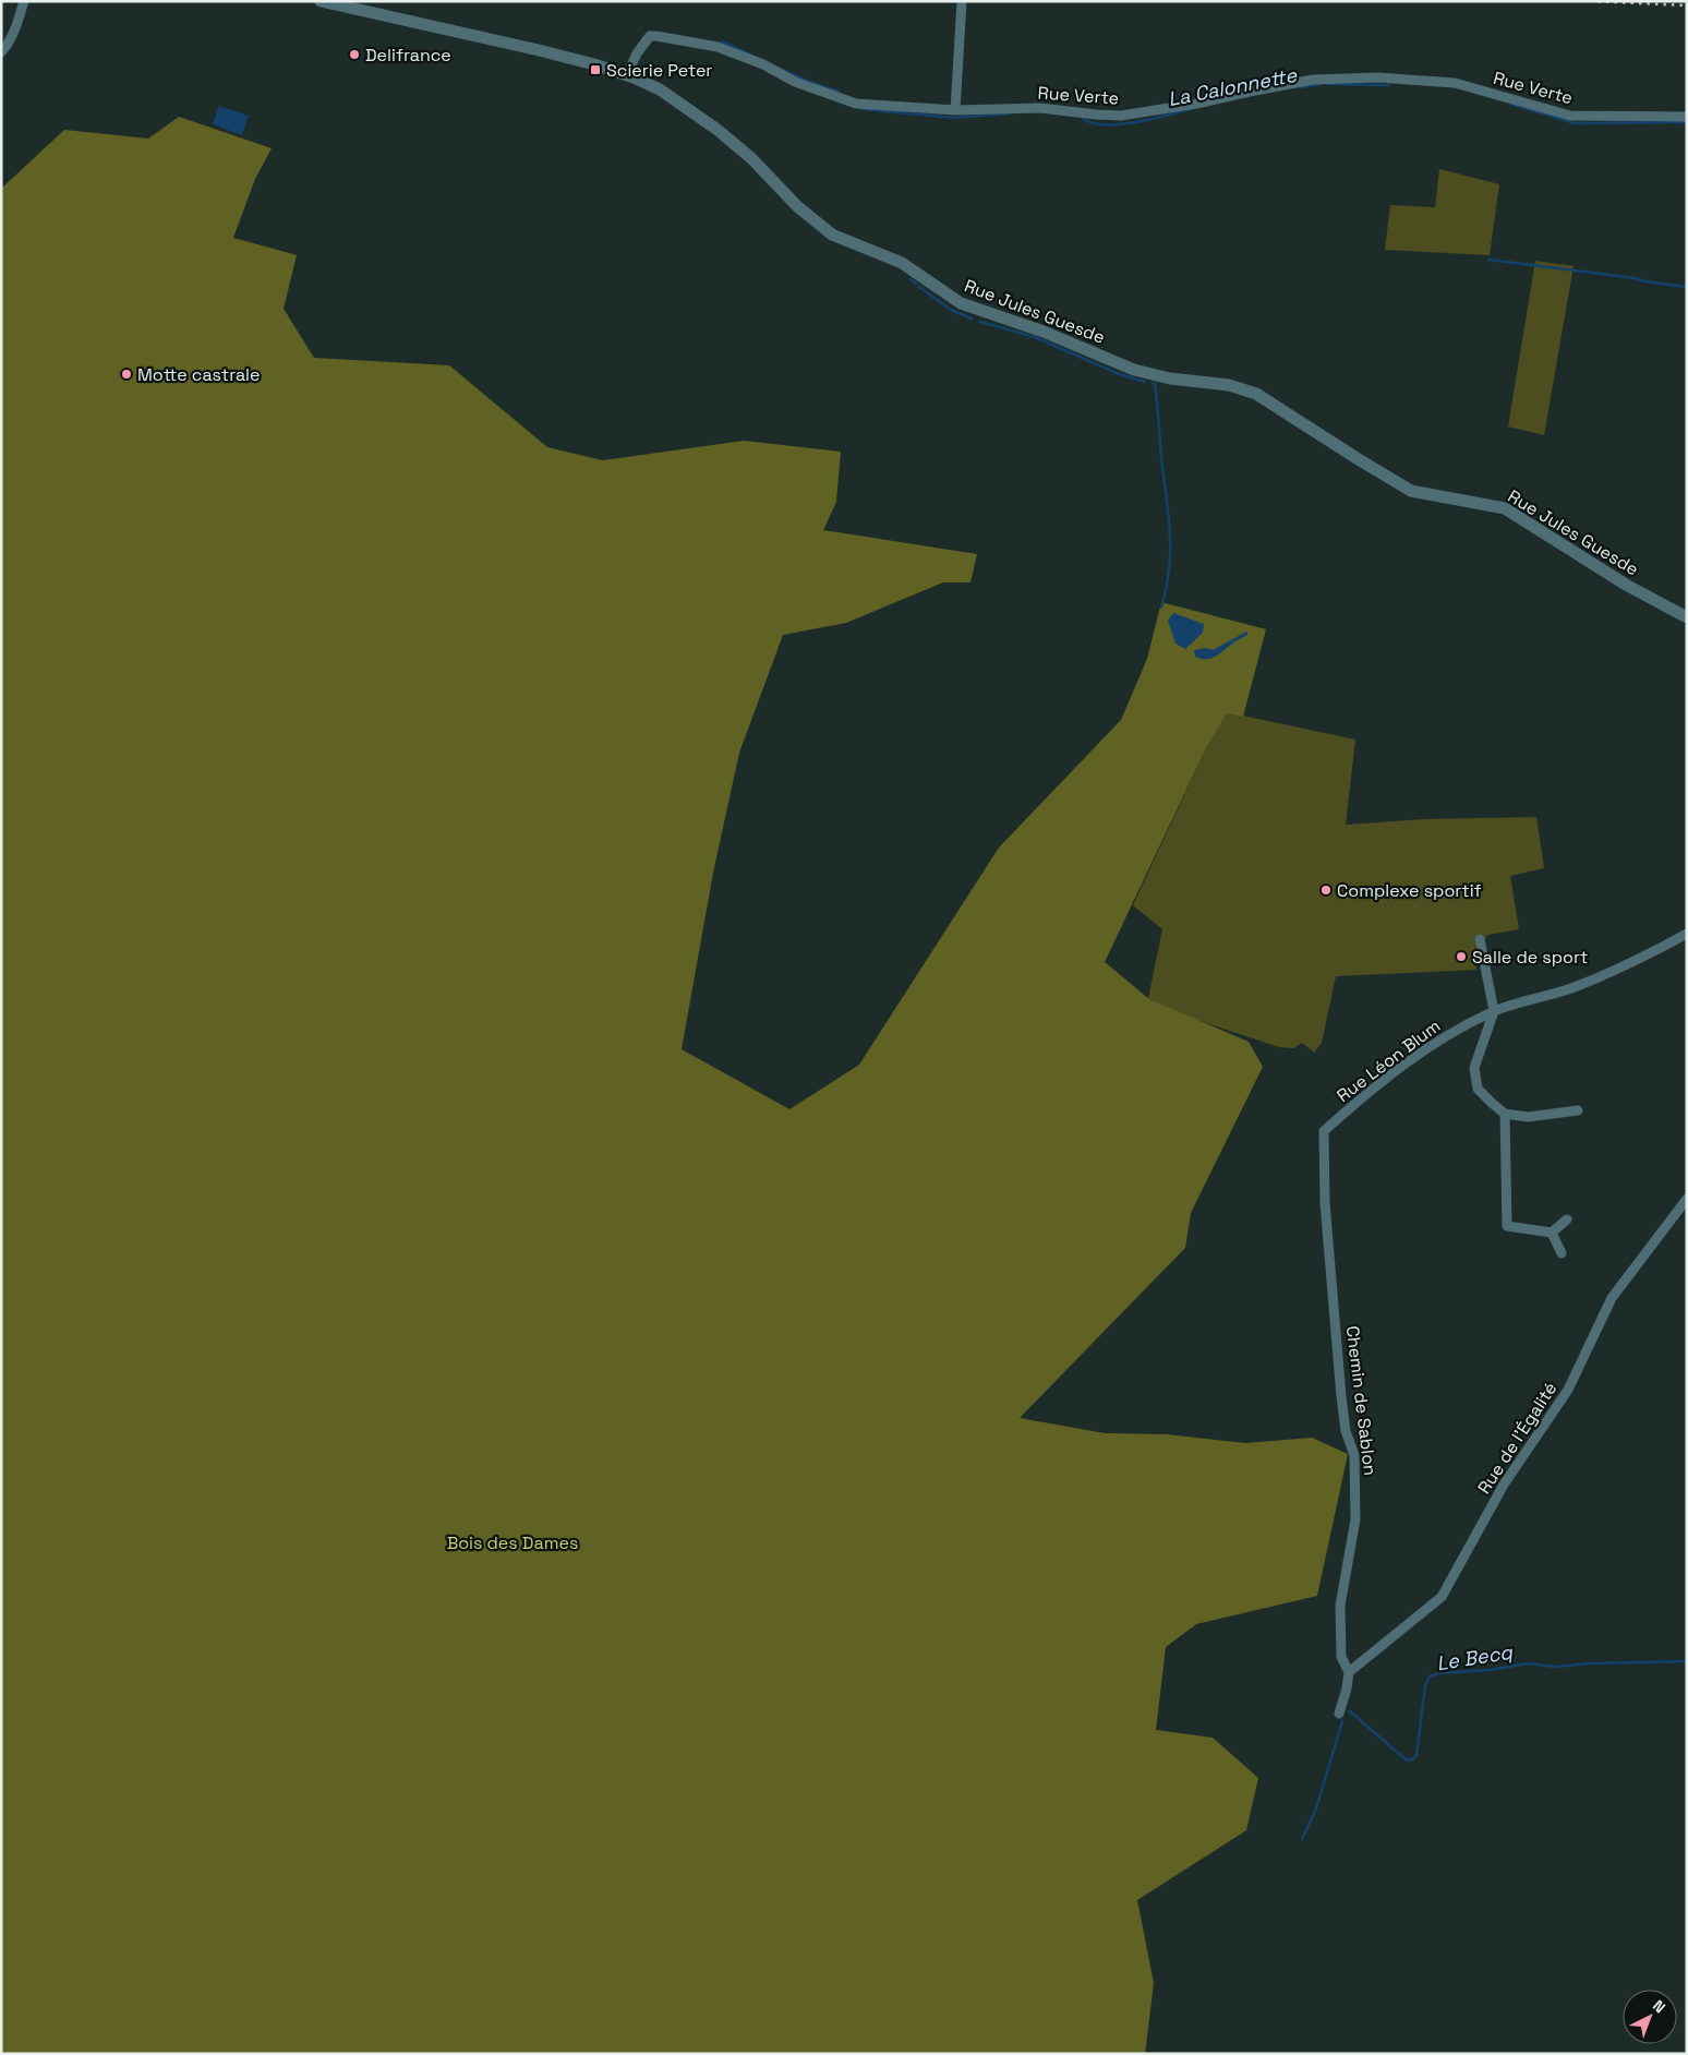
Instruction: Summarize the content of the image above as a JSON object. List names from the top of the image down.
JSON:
{
  "streets": {
    "street": [
      "Rue Verte",
      "Rue Jules Guesde",
      "Rue Léon Blum",
      "Chemin de Sablon",
      "Rue de l'Égalité"
    ]
  },
  "crossings": [
    ["Rue Verte", "Rue Jules Guesde"],
    ["Rue Léon Blum", "Chemin de Sablon"],
    ["Chemin de Sablon", "Rue de l'Égalité"]
  ],
  "water": ["La Calonnette", "Le Becq"],
  "parks": ["Bois des Dames"],
  "places": {
    "other": [
      "Delifrance",
      "Motte castrale",
      "Complexe sportif",
      "Salle de sport"
    ],
    "transit": ["Scierie Peter"]
  },
  "north": "top right"
}
